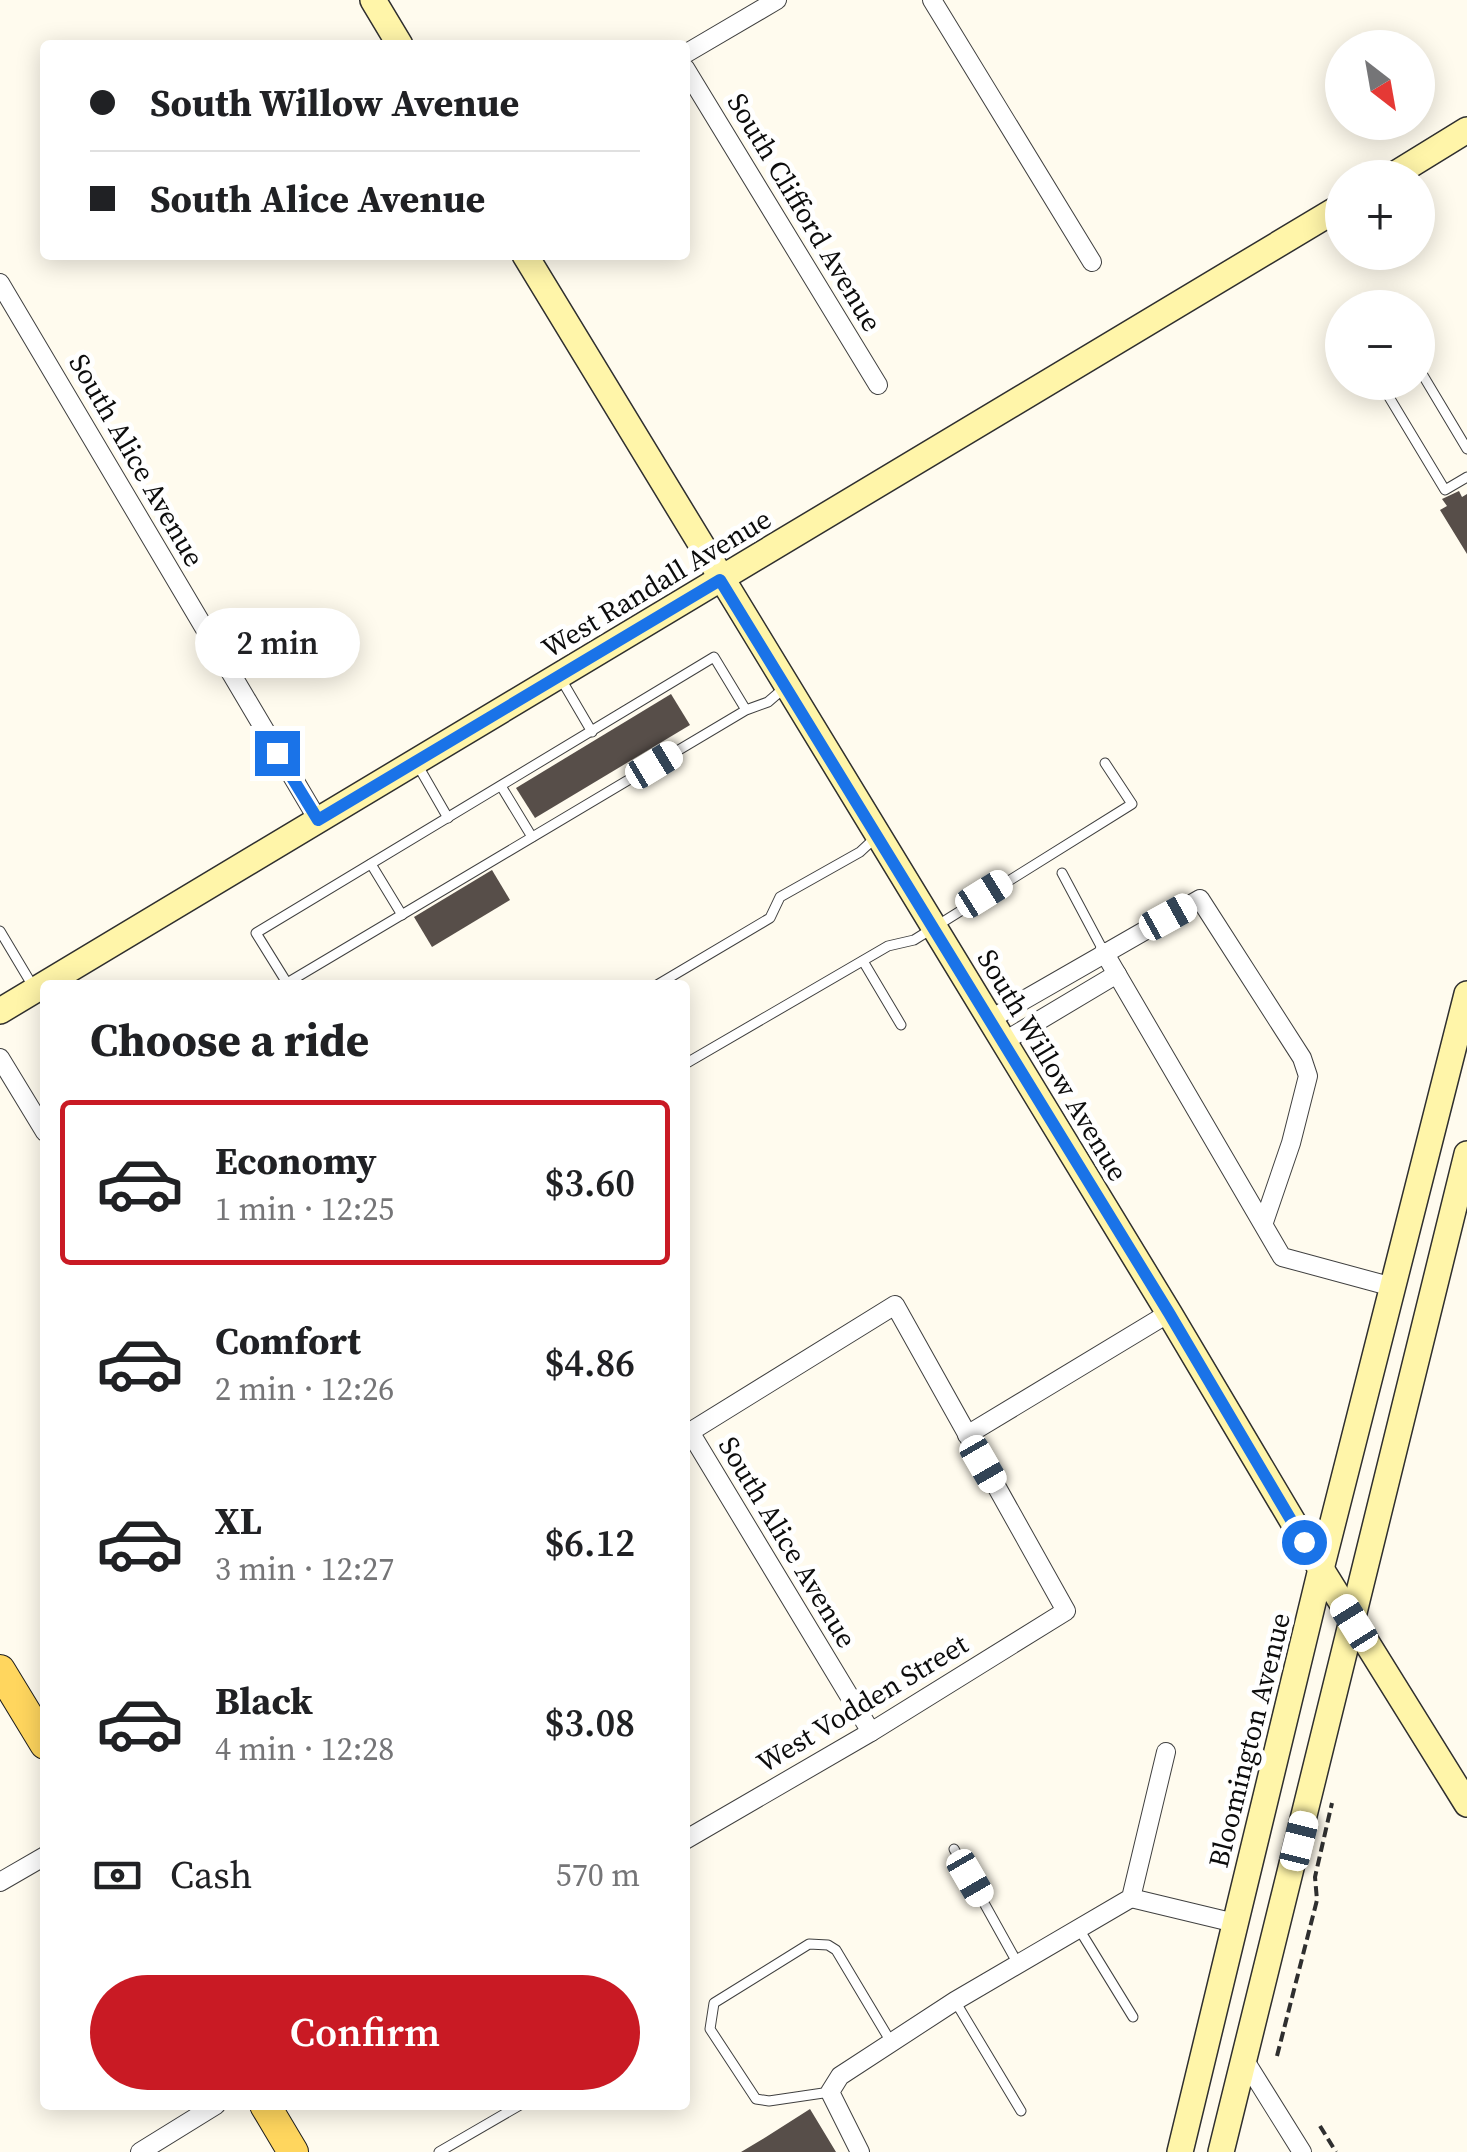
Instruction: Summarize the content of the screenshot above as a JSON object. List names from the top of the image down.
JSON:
{
  "streets": {
    "street": [
      "South Clifford Avenue",
      "South Alice Avenue",
      "West Randall Avenue",
      "South Willow Avenue",
      "West Vodden Street",
      "Bloomington Avenue"
    ]
  },
  "crossings": [
    ["South Alice Avenue", "West Randall Avenue"],
    ["South Alice Avenue", "West Vodden Street"],
    ["West Randall Avenue", "South Willow Avenue"],
    ["South Willow Avenue", "Bloomington Avenue"]
  ],
  "north": "bottom right",
  "page": {
    "map_buttons": ["+", "−"],
    "banner": ["South Willow Avenue", "South Alice Avenue"],
    "bubble": "2 min",
    "heading": "Choose a ride",
    "list": [
      {
        "name": "Economy",
        "note": "1 min · 12:25",
        "value": "$3.60"
      },
      {
        "name": "Comfort",
        "note": "2 min · 12:26",
        "value": "$4.86"
      },
      {
        "name": "XL",
        "note": "3 min · 12:27",
        "value": "$6.12"
      },
      {
        "name": "Black",
        "note": "4 min · 12:28",
        "value": "$3.08"
      }
    ],
    "pay": ["Cash", "570 m"],
    "buttons": "Confirm"
  }
}
